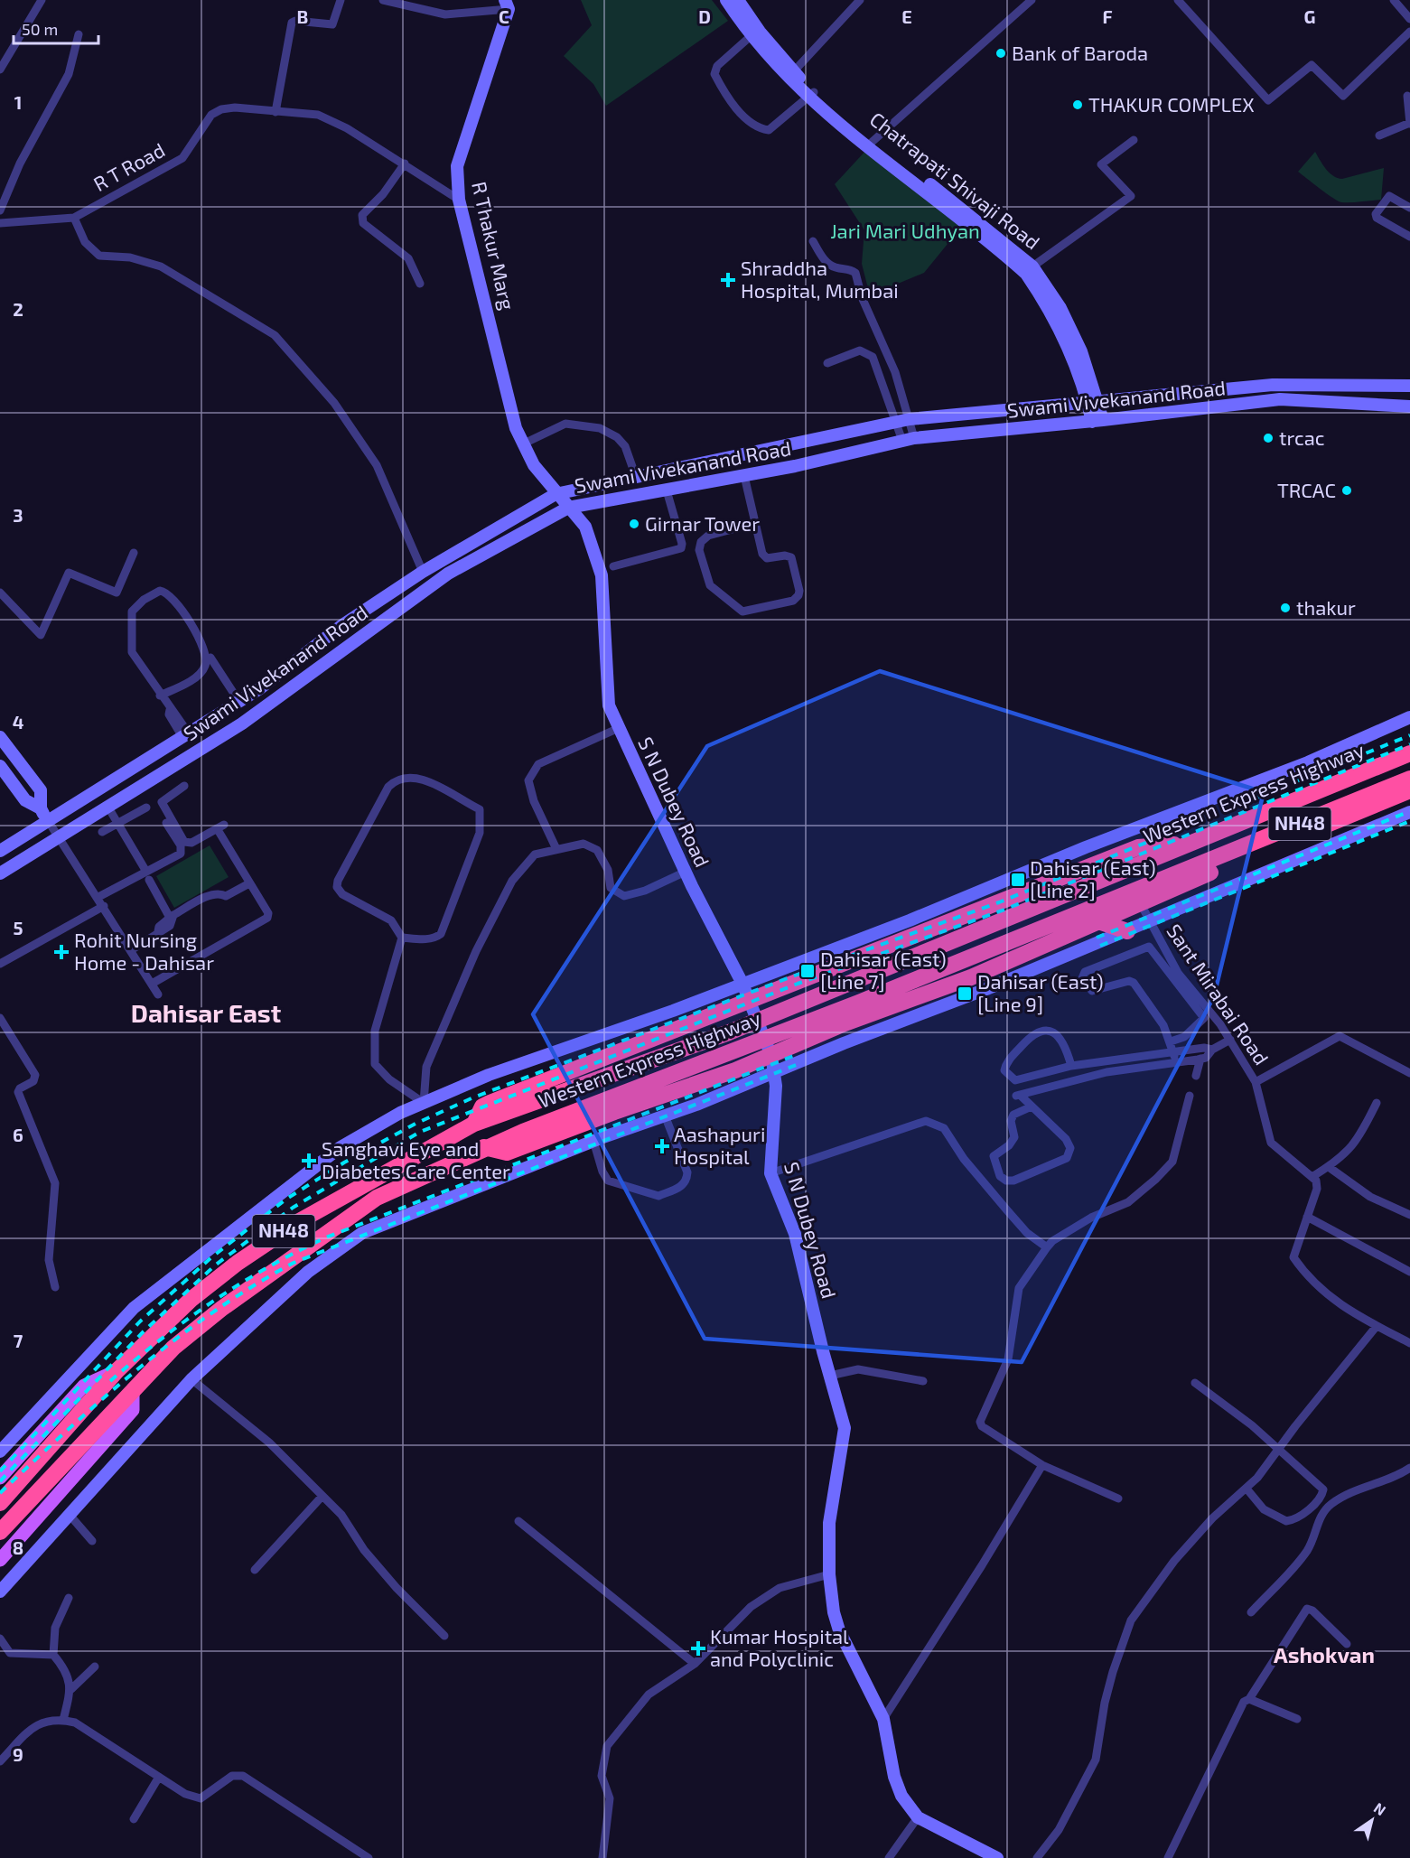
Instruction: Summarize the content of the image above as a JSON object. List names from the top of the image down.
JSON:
{
  "streets": {
    "highway": ["Western Express Highway", "NH48"],
    "street": [
      "R T Road",
      "Chatrapati Shivaji Road",
      "R Thakur Marg",
      "Swami Vivekanand Road",
      "S N Dubey Road",
      "Sant Mirabai Road"
    ]
  },
  "crossings": [
    ["Chatrapati Shivaji Road", "Swami Vivekanand Road"],
    ["R Thakur Marg", "Swami Vivekanand Road"],
    ["R Thakur Marg", "S N Dubey Road"],
    ["Swami Vivekanand Road", "S N Dubey Road"]
  ],
  "districts": ["Dahisar East", "Ashokvan"],
  "parks": ["Jari Mari Udhyan"],
  "places": {
    "other": [
      "Bank of Baroda",
      "THAKUR COMPLEX",
      "trcac",
      "TRCAC",
      "Girnar Tower",
      "thakur"
    ],
    "health": [
      "Shraddha Hospital, Mumbai",
      "Rohit Nursing Home - Dahisar",
      "Aashapuri Hospital",
      "Sanghavi Eye and Diabetes Care Center",
      "Kumar Hospital and Polyclinic"
    ],
    "transit": ["Dahisar (East) [Line 2]", "Dahisar (East) [Line 7]", "Dahisar (East) [Line 9]"]
  },
  "scale_bar": "50 m",
  "north": "top right",
  "grid": {
    "columns": [
      "B",
      "C",
      "D",
      "E",
      "F",
      "G"
    ],
    "rows": [
      "1",
      "2",
      "3",
      "4",
      "5",
      "6",
      "7",
      "8",
      "9"
    ]
  }
}
